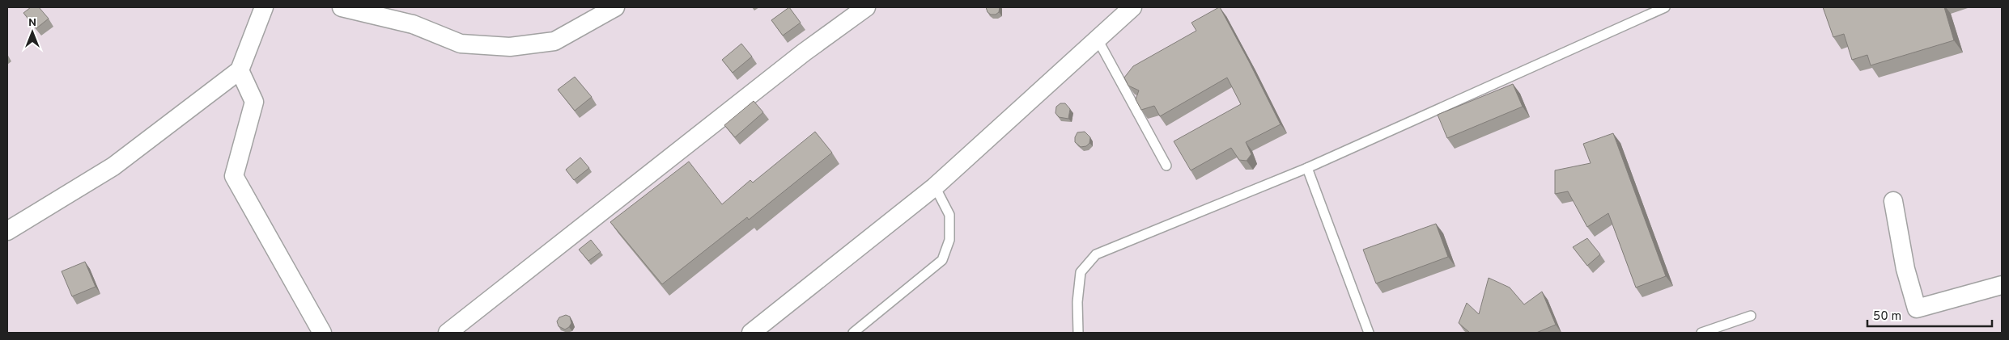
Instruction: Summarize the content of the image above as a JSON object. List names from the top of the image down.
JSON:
{
  "scale_bar": "50 m",
  "north": "top"
}
